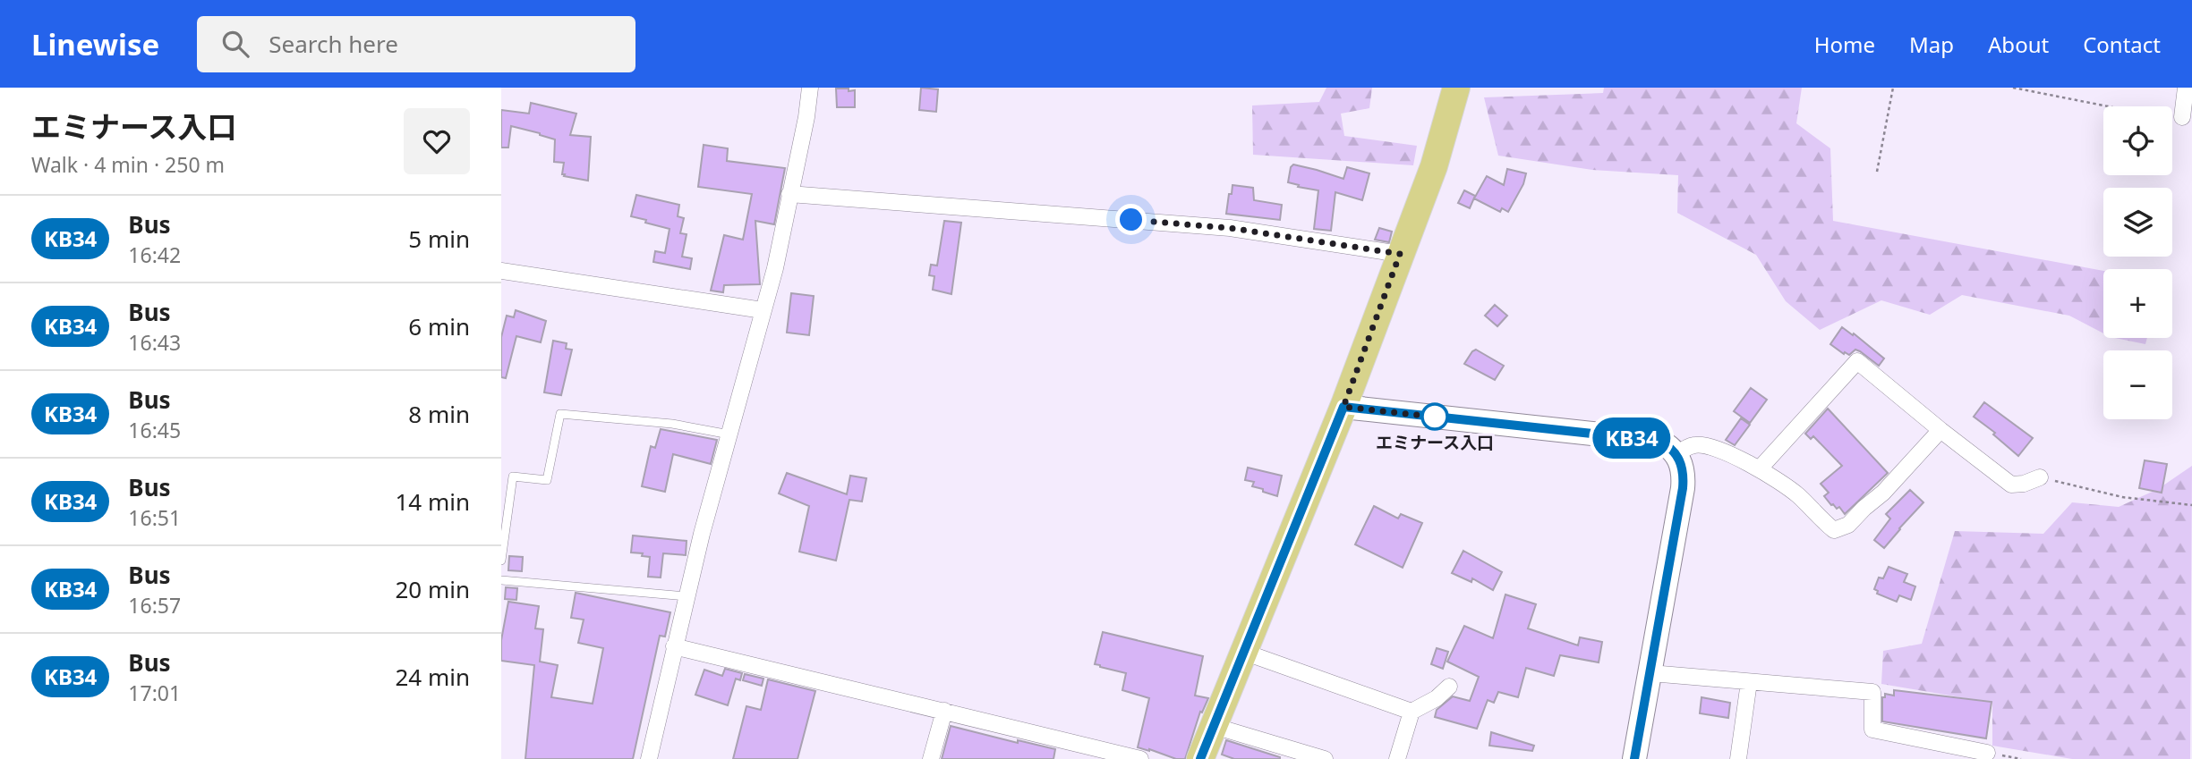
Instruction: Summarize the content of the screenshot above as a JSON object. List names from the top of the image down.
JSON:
{
  "places": ["エミナース入口"],
  "lines": ["bus line KB34"],
  "page": {
    "header": "Linewise",
    "search": "Search here",
    "nav": [
      "Home",
      "Map",
      "About",
      "Contact"
    ],
    "heading": ["エミナース入口", "Walk · 4 min · 250 m"],
    "on_map": "KB34",
    "map_buttons": ["+", "−"],
    "list": [
      {
        "mark": "KB34",
        "name": "Bus",
        "note": "16:42",
        "value": "5 min"
      },
      {
        "mark": "KB34",
        "name": "Bus",
        "note": "16:43",
        "value": "6 min"
      },
      {
        "mark": "KB34",
        "name": "Bus",
        "note": "16:45",
        "value": "8 min"
      },
      {
        "mark": "KB34",
        "name": "Bus",
        "note": "16:51",
        "value": "14 min"
      },
      {
        "mark": "KB34",
        "name": "Bus",
        "note": "16:57",
        "value": "20 min"
      },
      {
        "mark": "KB34",
        "name": "Bus",
        "note": "17:01",
        "value": "24 min"
      }
    ]
  }
}
